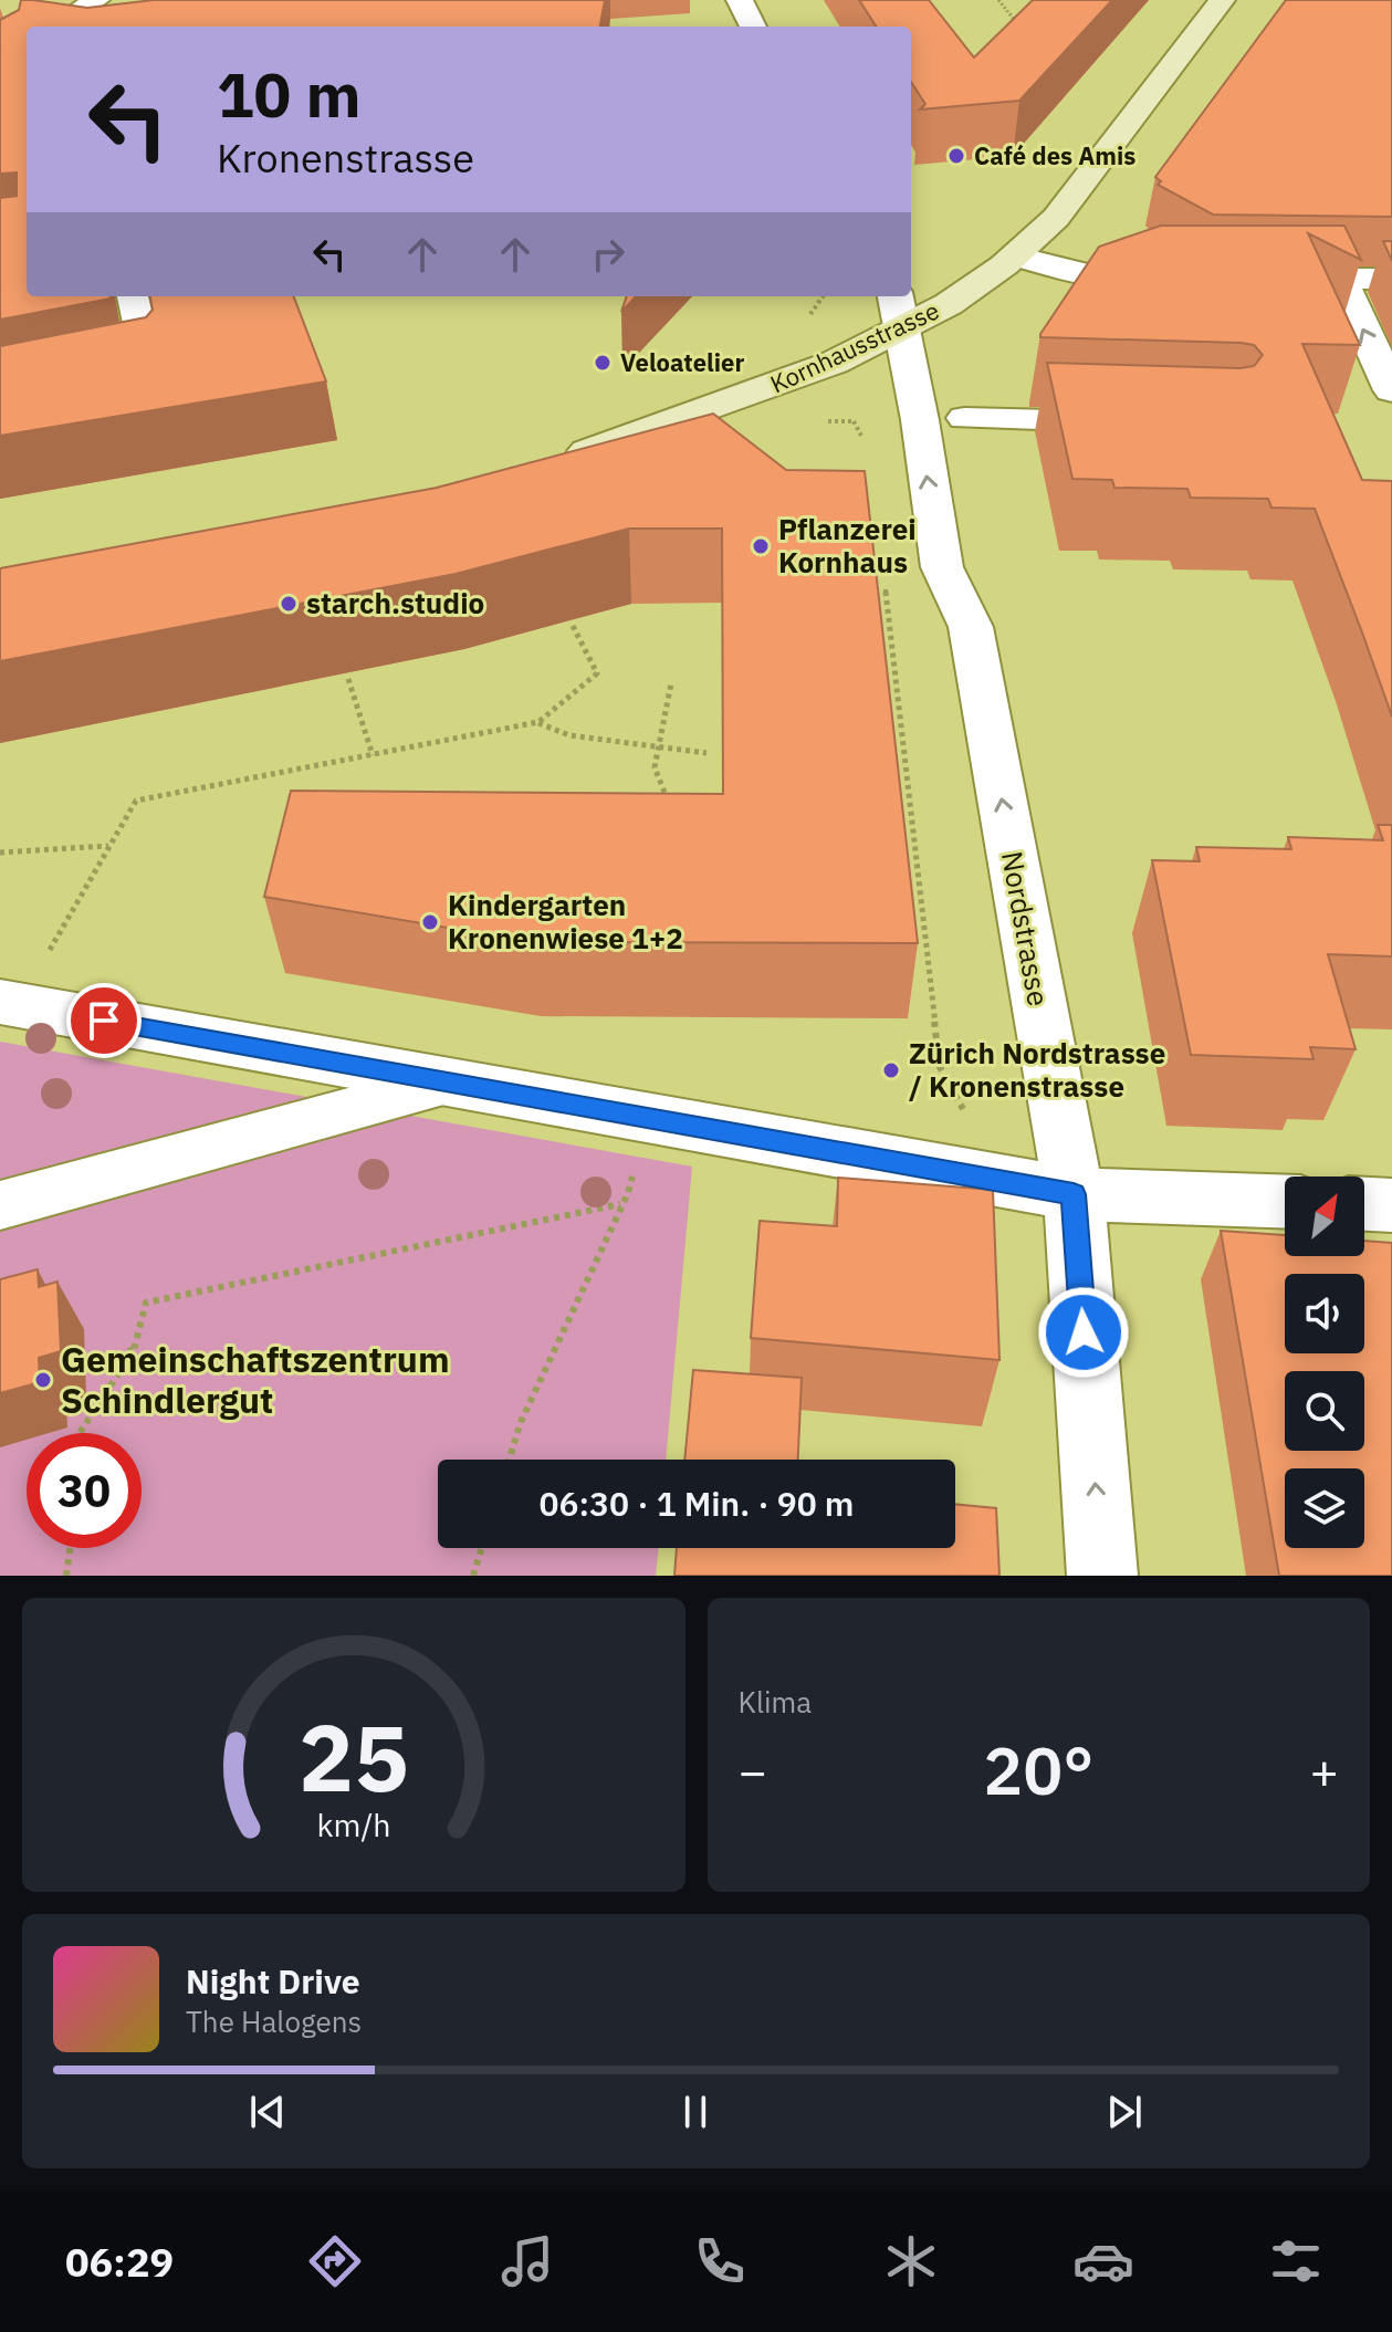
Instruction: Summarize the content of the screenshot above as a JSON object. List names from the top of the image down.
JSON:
{
  "streets": {
    "street": ["Kornhausstrasse", "Nordstrasse"]
  },
  "crossings": [
    ["Kornhausstrasse", "Nordstrasse"]
  ],
  "one_way": ["Nordstrasse"],
  "places": [
    "Café des Amis",
    "Veloatelier",
    "Pflanzerei Kornhaus",
    "starch.studio",
    "Kindergarten Kronenwiese 1+2",
    "Zürich Nordstrasse / Kronenstrasse",
    "Gemeinschaftszentrum Schindlergut"
  ],
  "north": "top right",
  "page": {
    "turn": ["10 m", "Kronenstrasse"],
    "limit": "30",
    "trip": "06:30 · 1 Min. · 90 m",
    "tile": "Klima",
    "heat": ["−", "20°", "+"],
    "song": ["Night Drive", "The Halogens"],
    "tabs": "06:29",
    "gauge": ["25", "km/h"]
  }
}
